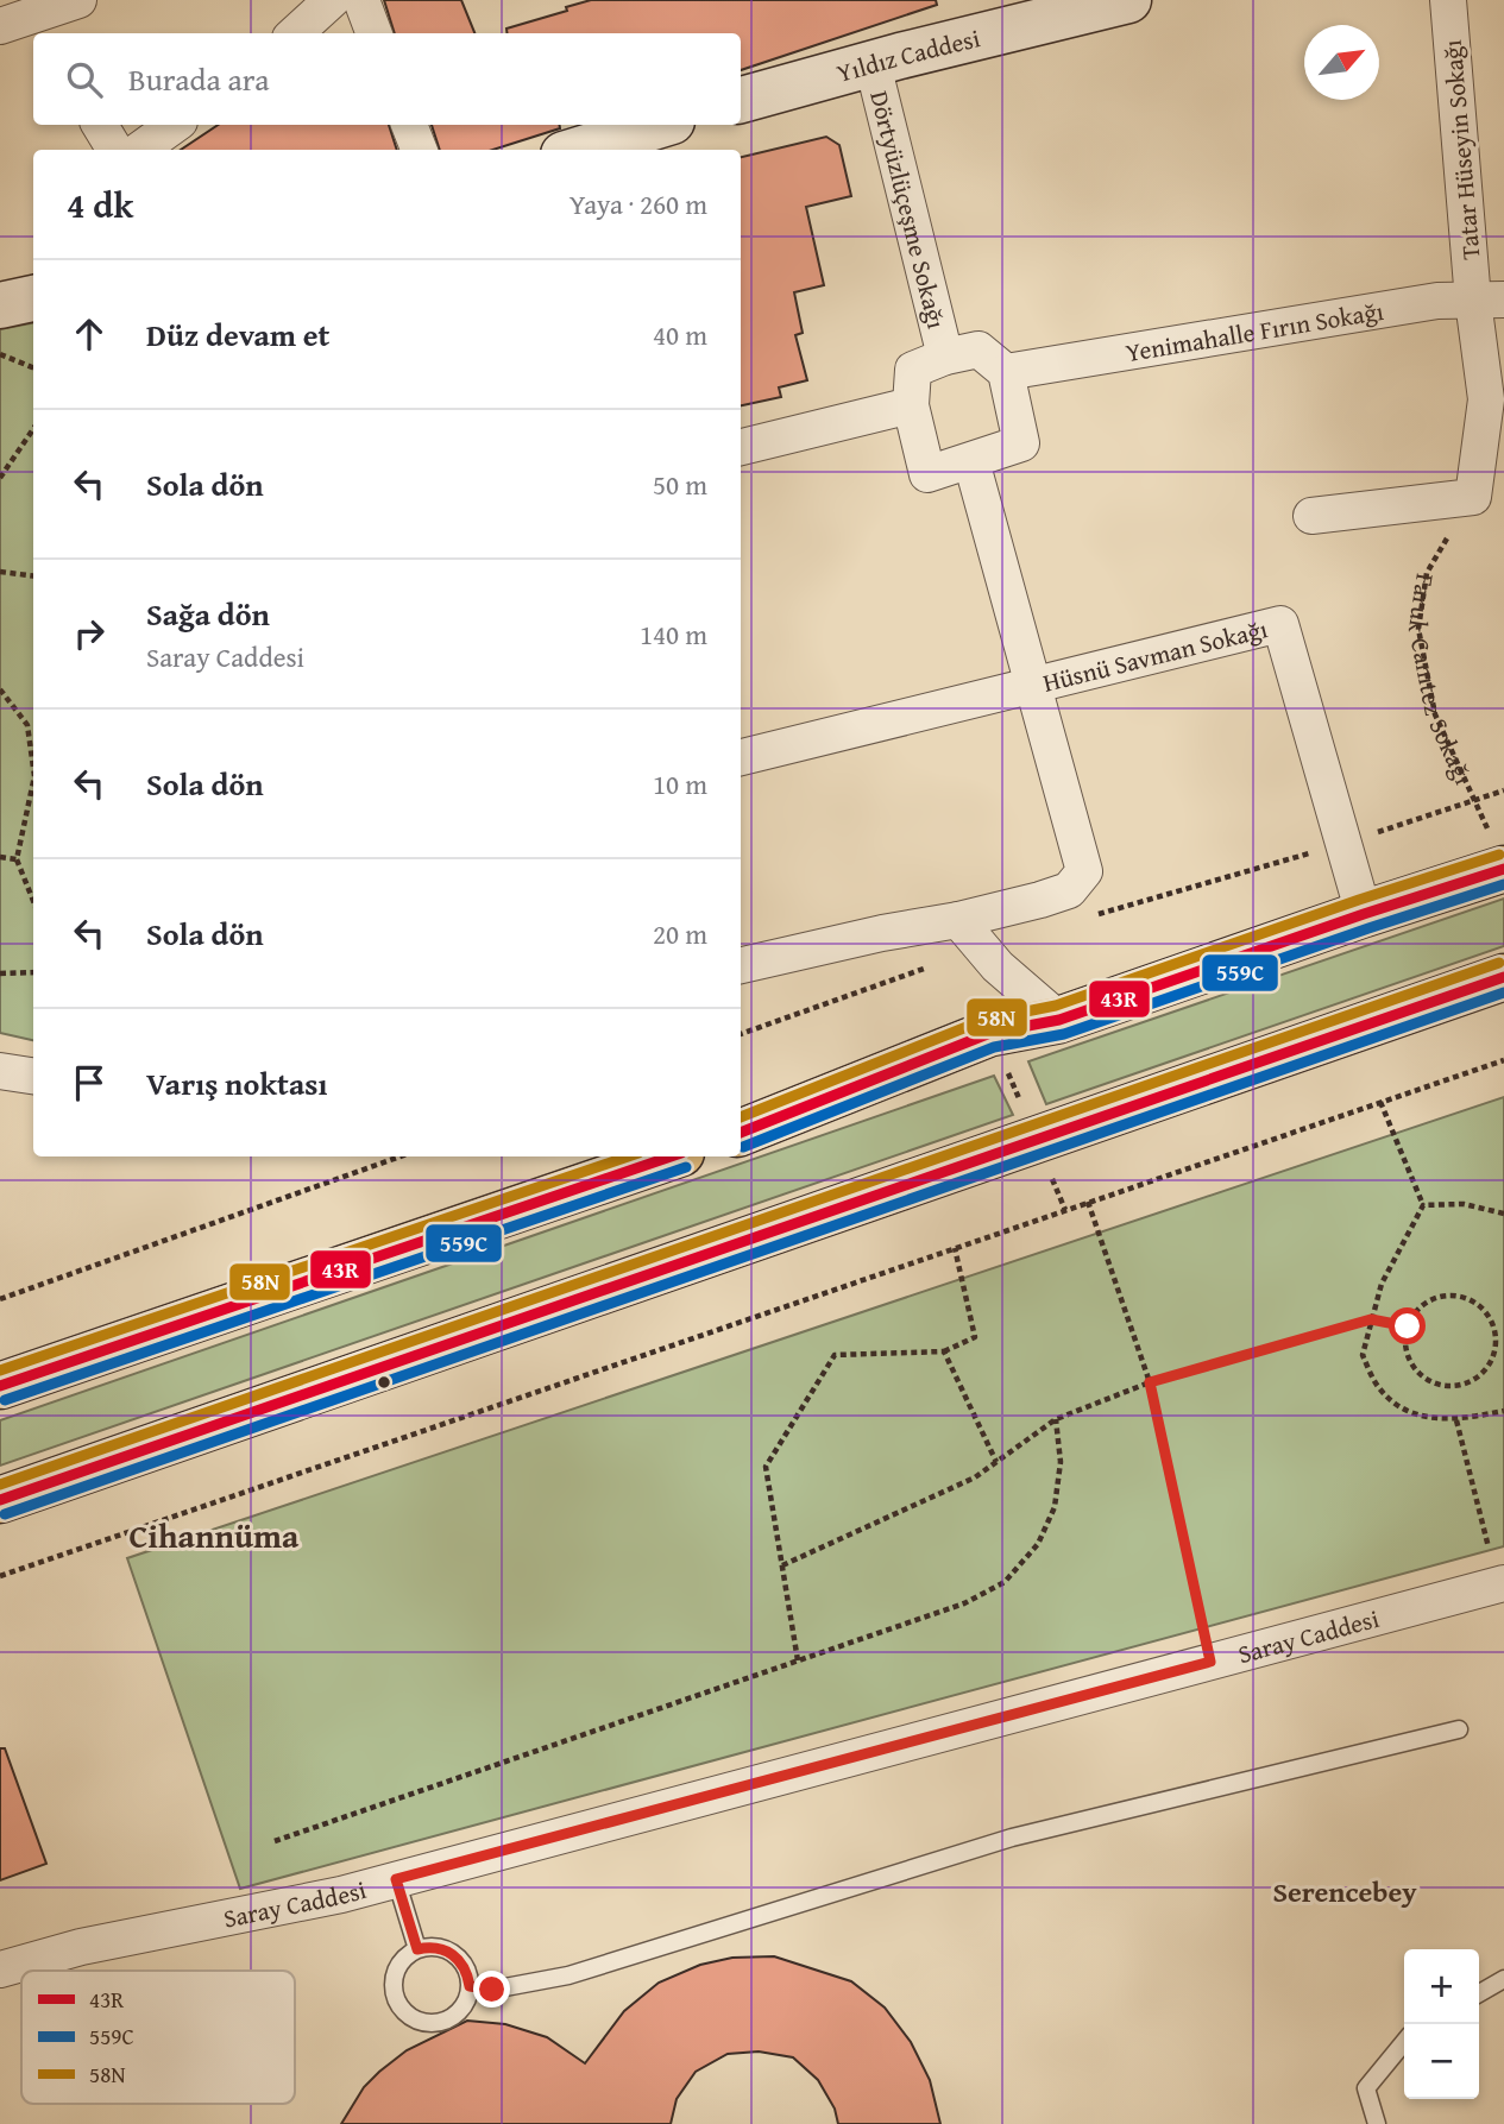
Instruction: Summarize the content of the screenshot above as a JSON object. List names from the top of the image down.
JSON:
{
  "streets": {
    "street": [
      "Yıldız Caddesi",
      "Tatar Hüseyin Sokağı",
      "Dörtyüzlüçeşme Sokağı",
      "Yenimahalle Fırın Sokağı",
      "Hüsnü Savman Sokağı",
      "Saray Caddesi"
    ],
    "path": ["Faruk Canıtez Sokağı"]
  },
  "crossings": [
    ["Yıldız Caddesi", "Dörtyüzlüçeşme Sokağı"],
    ["Tatar Hüseyin Sokağı", "Yenimahalle Fırın Sokağı"],
    ["Dörtyüzlüçeşme Sokağı", "Yenimahalle Fırın Sokağı"]
  ],
  "districts": ["Cihannüma", "Serencebey"],
  "lines": ["transit line 58N", "transit line 43R", "transit line 559C"],
  "legend": ["43R", "559C", "58N"],
  "north": "top right",
  "page": {
    "search": "Burada ara",
    "heading": ["4 dk", "Yaya · 260 m"],
    "list": [
      ["Düz devam et", "40 m"],
      ["Sola dön", "50 m"],
      ["Sağa dön", "Saray Caddesi", "140 m"],
      ["Sola dön", "10 m"],
      ["Sola dön", "20 m"],
      "Varış noktası"
    ],
    "map_buttons": ["+", "−"]
  }
}
